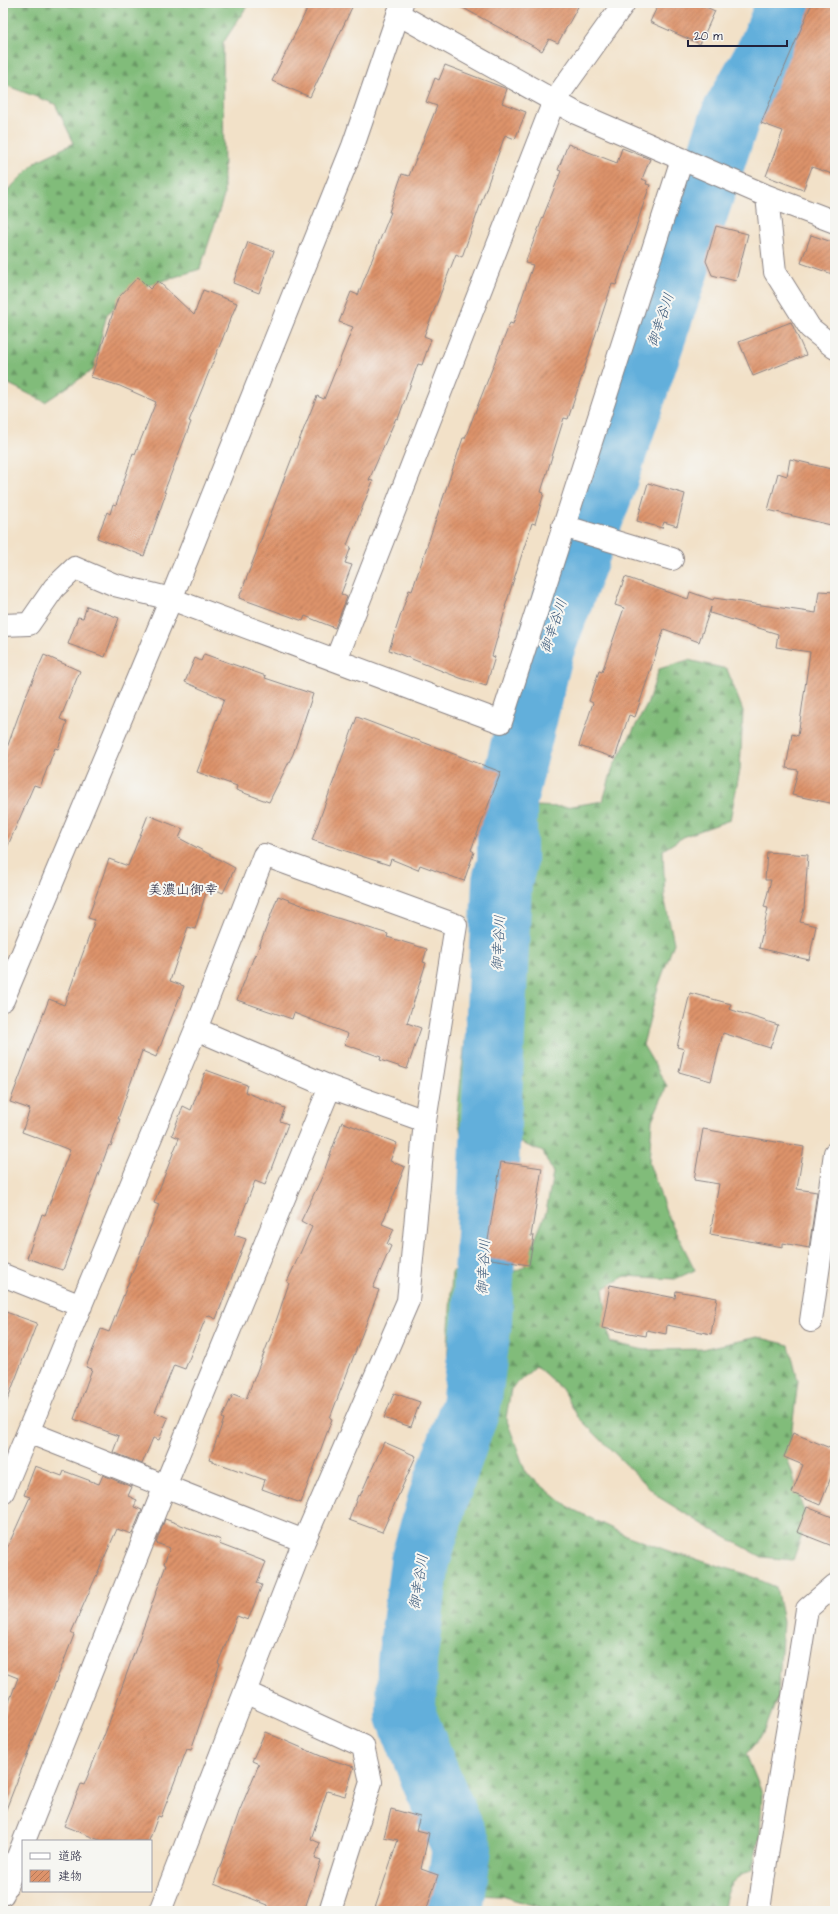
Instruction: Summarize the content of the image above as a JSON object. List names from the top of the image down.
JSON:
{
  "districts": ["美濃山御幸"],
  "water": ["御幸谷川"],
  "legend": ["道路", "建物"],
  "scale_bar": "20 m"
}
